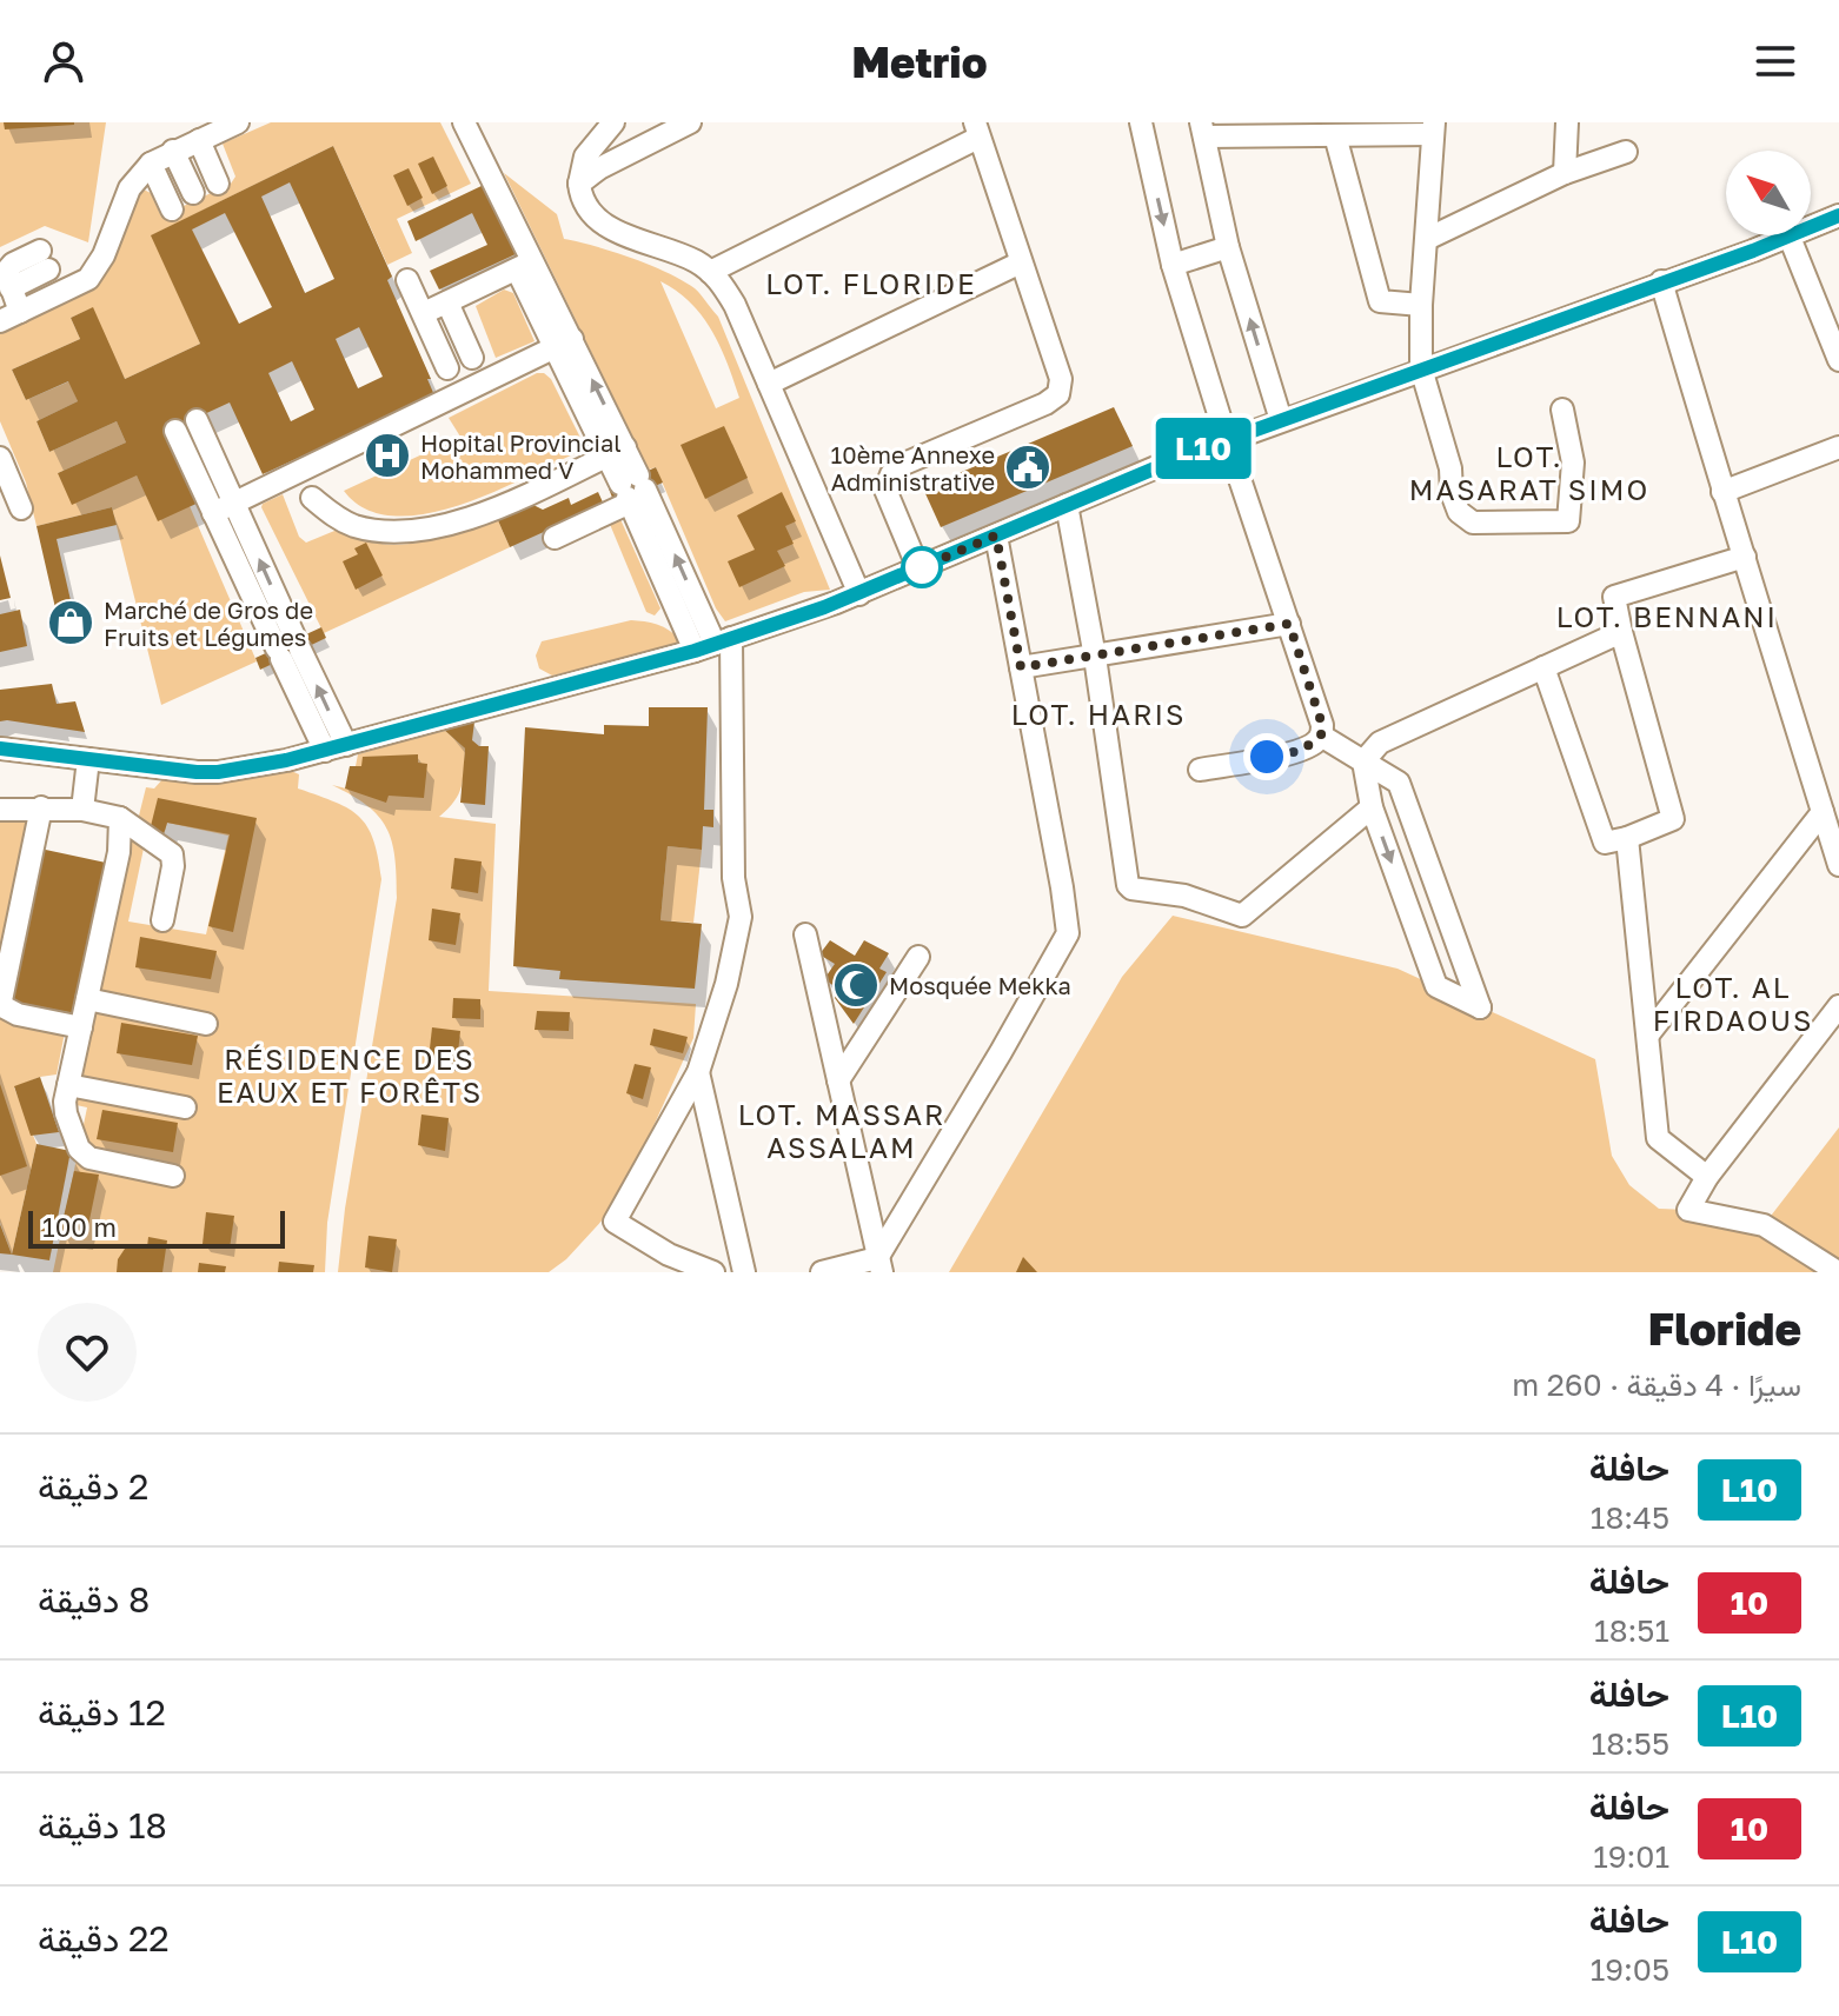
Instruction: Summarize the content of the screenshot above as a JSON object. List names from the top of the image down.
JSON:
{
  "districts": [
    "LOT. FLORIDE",
    "LOT. MASARAT SIMO",
    "LOT. BENNANI",
    "LOT. HARIS",
    "LOT. AL FIRDAOUS",
    "RÉSIDENCE DES EAUX ET FORÊTS",
    "LOT. MASSAR ASSALAM"
  ],
  "places": {
    "hospital": ["Hopital Provincial Mohammed V"],
    "public building": ["10ème Annexe Administrative"],
    "shop": ["Marché de Gros de Fruits et Légumes"],
    "mosque": ["Mosquée Mekka"]
  },
  "lines": ["bus line L10"],
  "scale_bar": "100 m",
  "north": "top left",
  "page": {
    "header": "Metrio",
    "on_map": "L10",
    "scale": "100 m",
    "heading": ["Floride", "سيرًا · 4 دقيقة · 260 m"],
    "list": [
      {
        "mark": "L10",
        "name": "حافلة",
        "note": "18:45",
        "value": "2 دقيقة"
      },
      {
        "mark": "10",
        "name": "حافلة",
        "note": "18:51",
        "value": "8 دقيقة"
      },
      {
        "mark": "L10",
        "name": "حافلة",
        "note": "18:55",
        "value": "12 دقيقة"
      },
      {
        "mark": "10",
        "name": "حافلة",
        "note": "19:01",
        "value": "18 دقيقة"
      },
      {
        "mark": "L10",
        "name": "حافلة",
        "note": "19:05",
        "value": "22 دقيقة"
      }
    ]
  }
}
